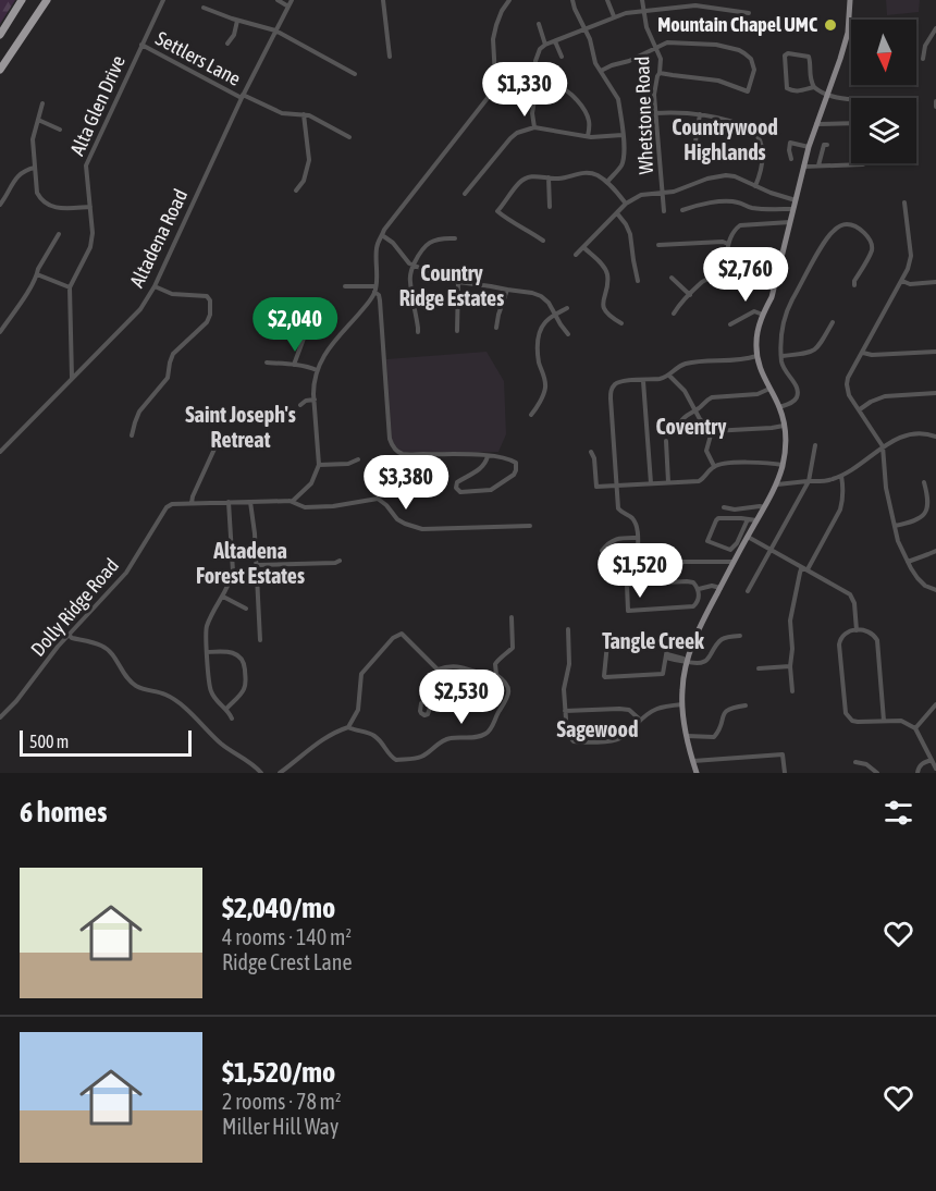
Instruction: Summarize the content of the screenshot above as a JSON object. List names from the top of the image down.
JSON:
{
  "streets": {
    "street": [
      "Settlers Lane",
      "Alta Glen Drive",
      "Whetstone Road",
      "Altadena Road",
      "Dolly Ridge Road"
    ]
  },
  "crossings": [
    ["Settlers Lane", "Alta Glen Drive"],
    ["Settlers Lane", "Altadena Road"],
    ["Alta Glen Drive", "Altadena Road"]
  ],
  "districts": [
    "Countrywood Highlands",
    "Country Ridge Estates",
    "Saint Joseph's Retreat",
    "Coventry",
    "Altadena Forest Estates",
    "Tangle Creek",
    "Sagewood"
  ],
  "places": ["Mountain Chapel UMC"],
  "scale_bar": "500 m",
  "north": "bottom",
  "page": {
    "price": [
      "$1,330",
      "$2,760",
      "$2,040",
      "$3,380",
      "$1,520",
      "$2,530"
    ],
    "scale": "500 m",
    "heading": "6 homes",
    "list": [
      {
        "name": "$2,040/mo",
        "note": "4 rooms · 140 m² · Ridge Crest Lane"
      },
      {
        "name": "$1,520/mo",
        "note": "2 rooms · 78 m² · Miller Hill Way"
      }
    ]
  }
}
